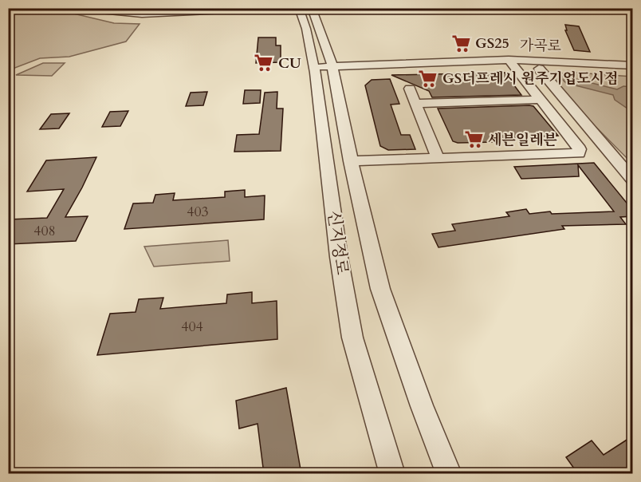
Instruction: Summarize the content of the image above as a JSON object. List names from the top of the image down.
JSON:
{
  "streets": {
    "street": ["가곡로", "신지정로"]
  },
  "crossings": [
    ["가곡로", "신지정로"]
  ],
  "places": {
    "supermarket": [
      "GS25",
      "CU",
      "GS더프레시 원주기업도시점",
      "세븐일레븐"
    ]
  },
  "house_numbers": ["403", "408", "404"]
}
